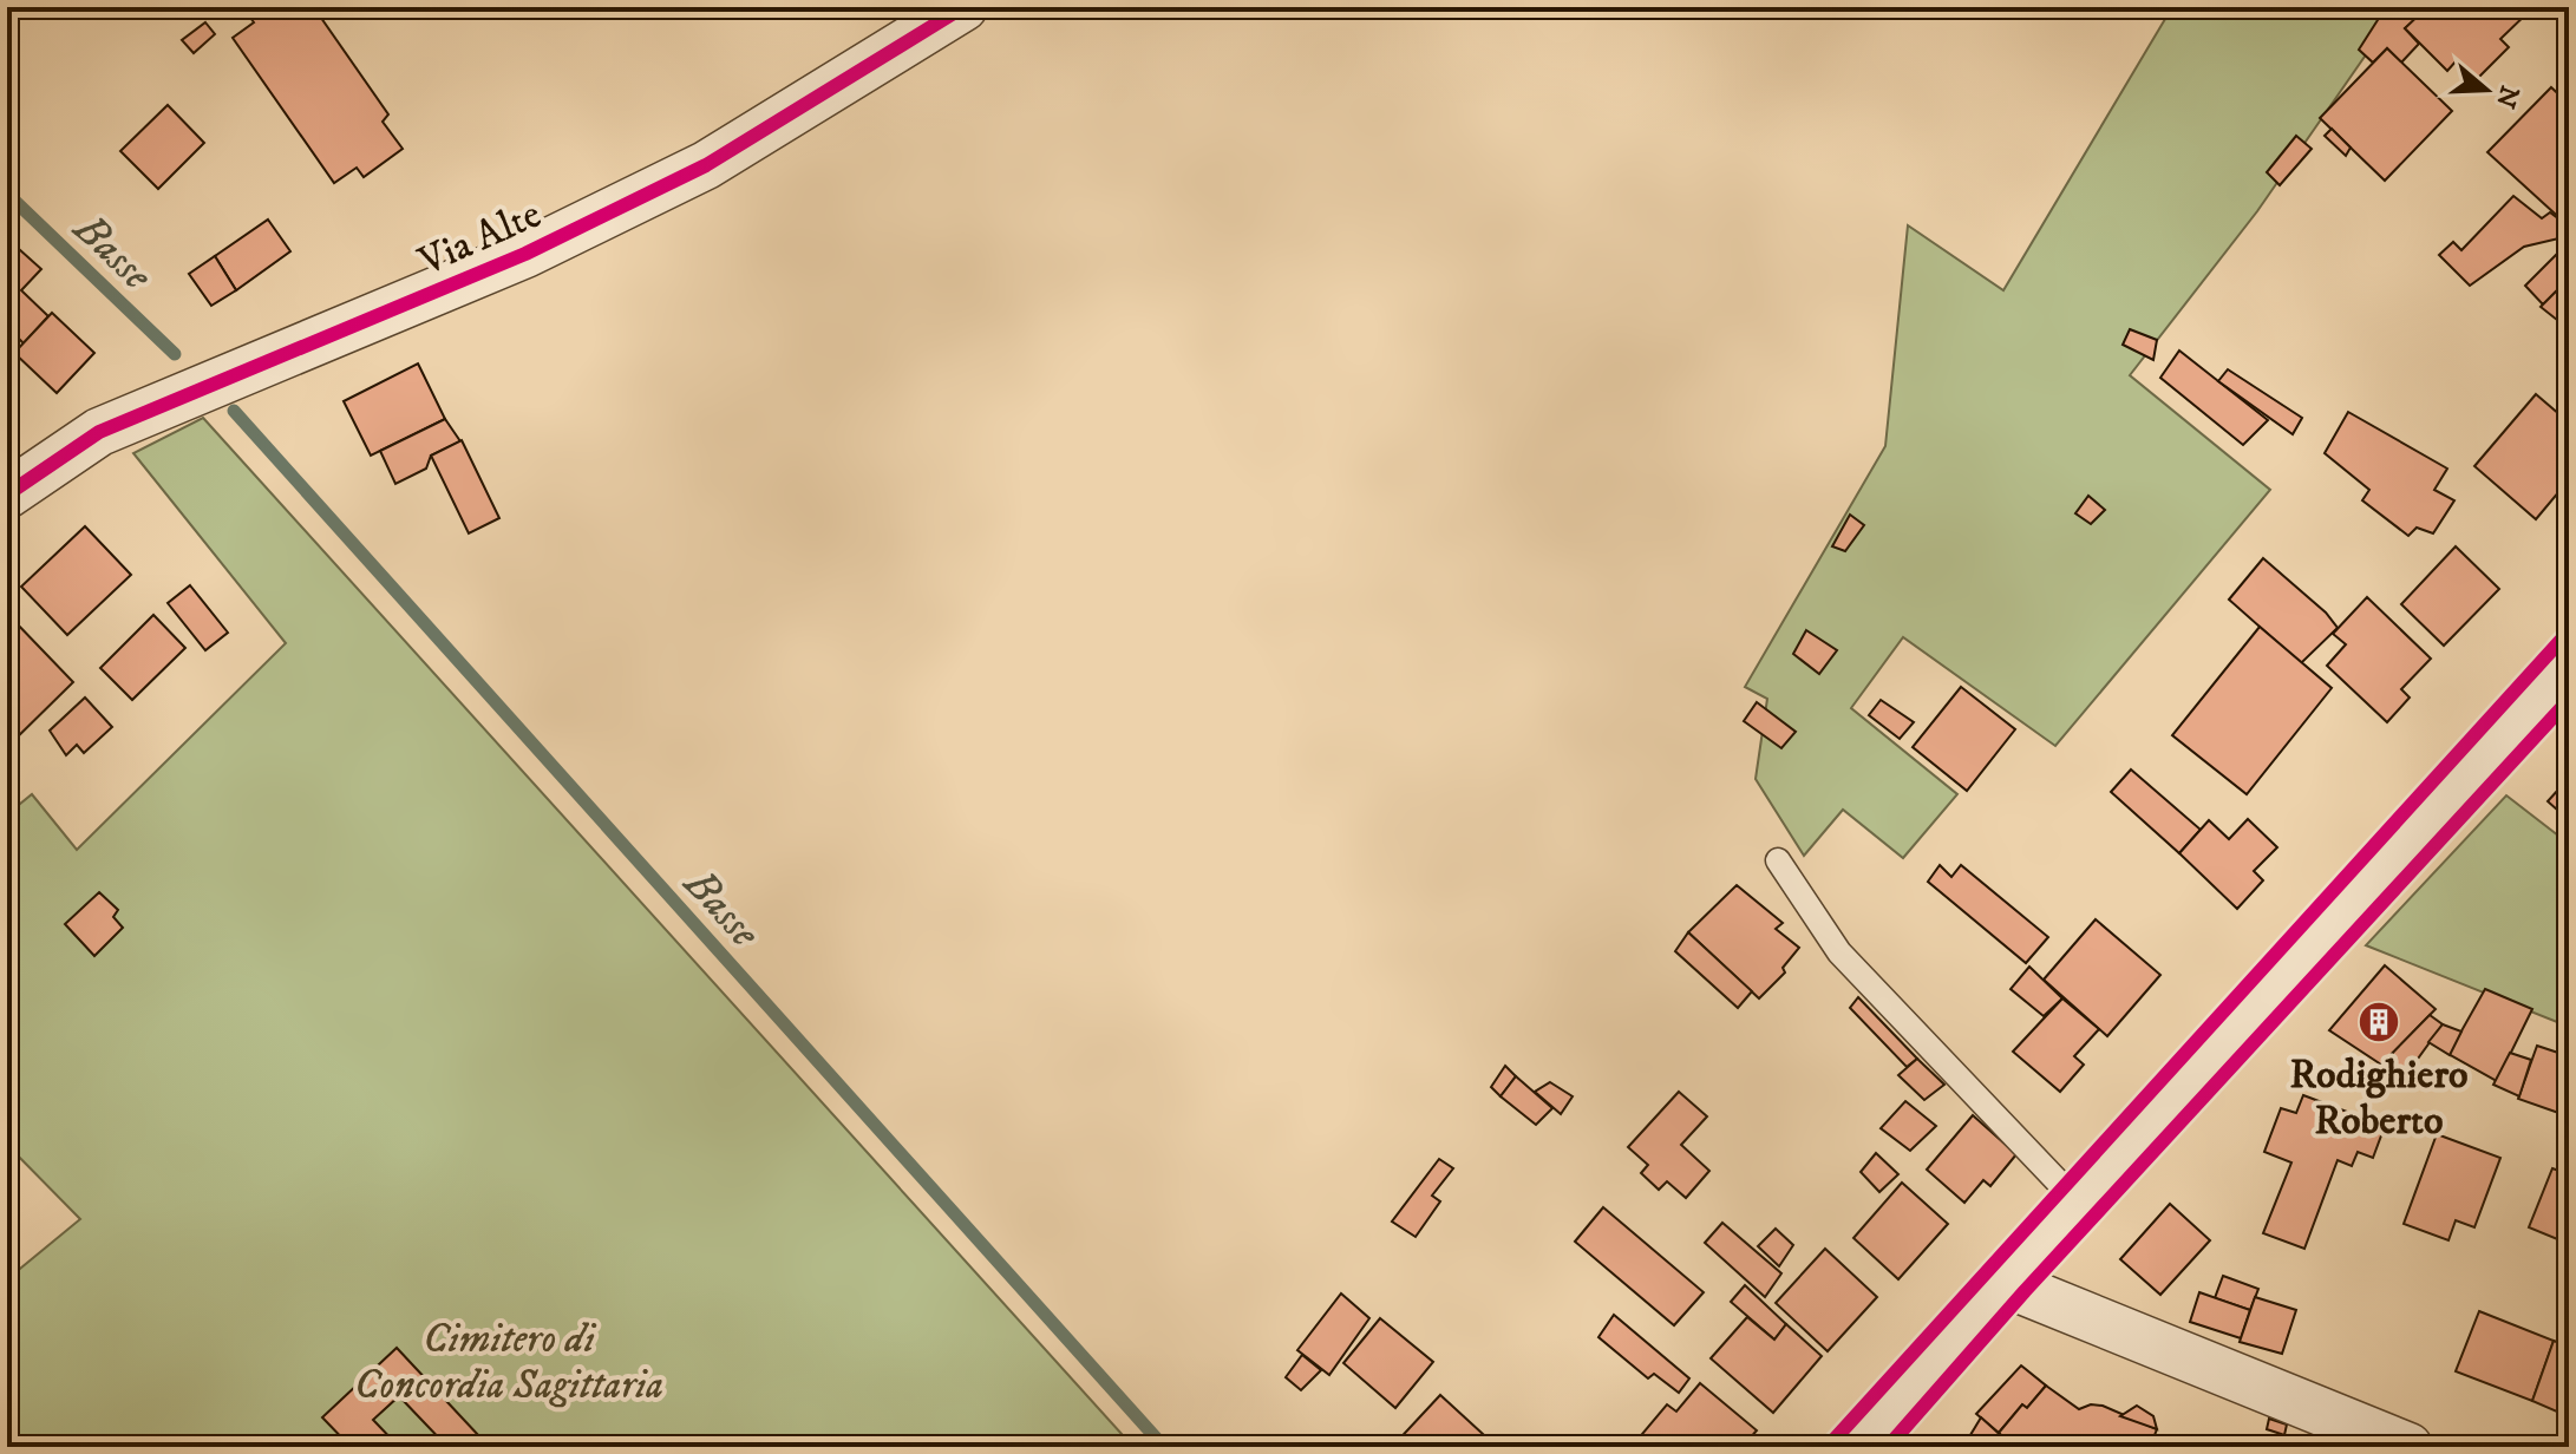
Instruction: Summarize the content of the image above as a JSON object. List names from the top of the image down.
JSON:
{
  "streets": {
    "street": ["Via Alte"]
  },
  "water": ["Basse"],
  "parks": ["Cimitero di Concordia Sagittaria"],
  "places": {
    "building": ["Rodighiero Roberto"]
  },
  "north": "right"
}
